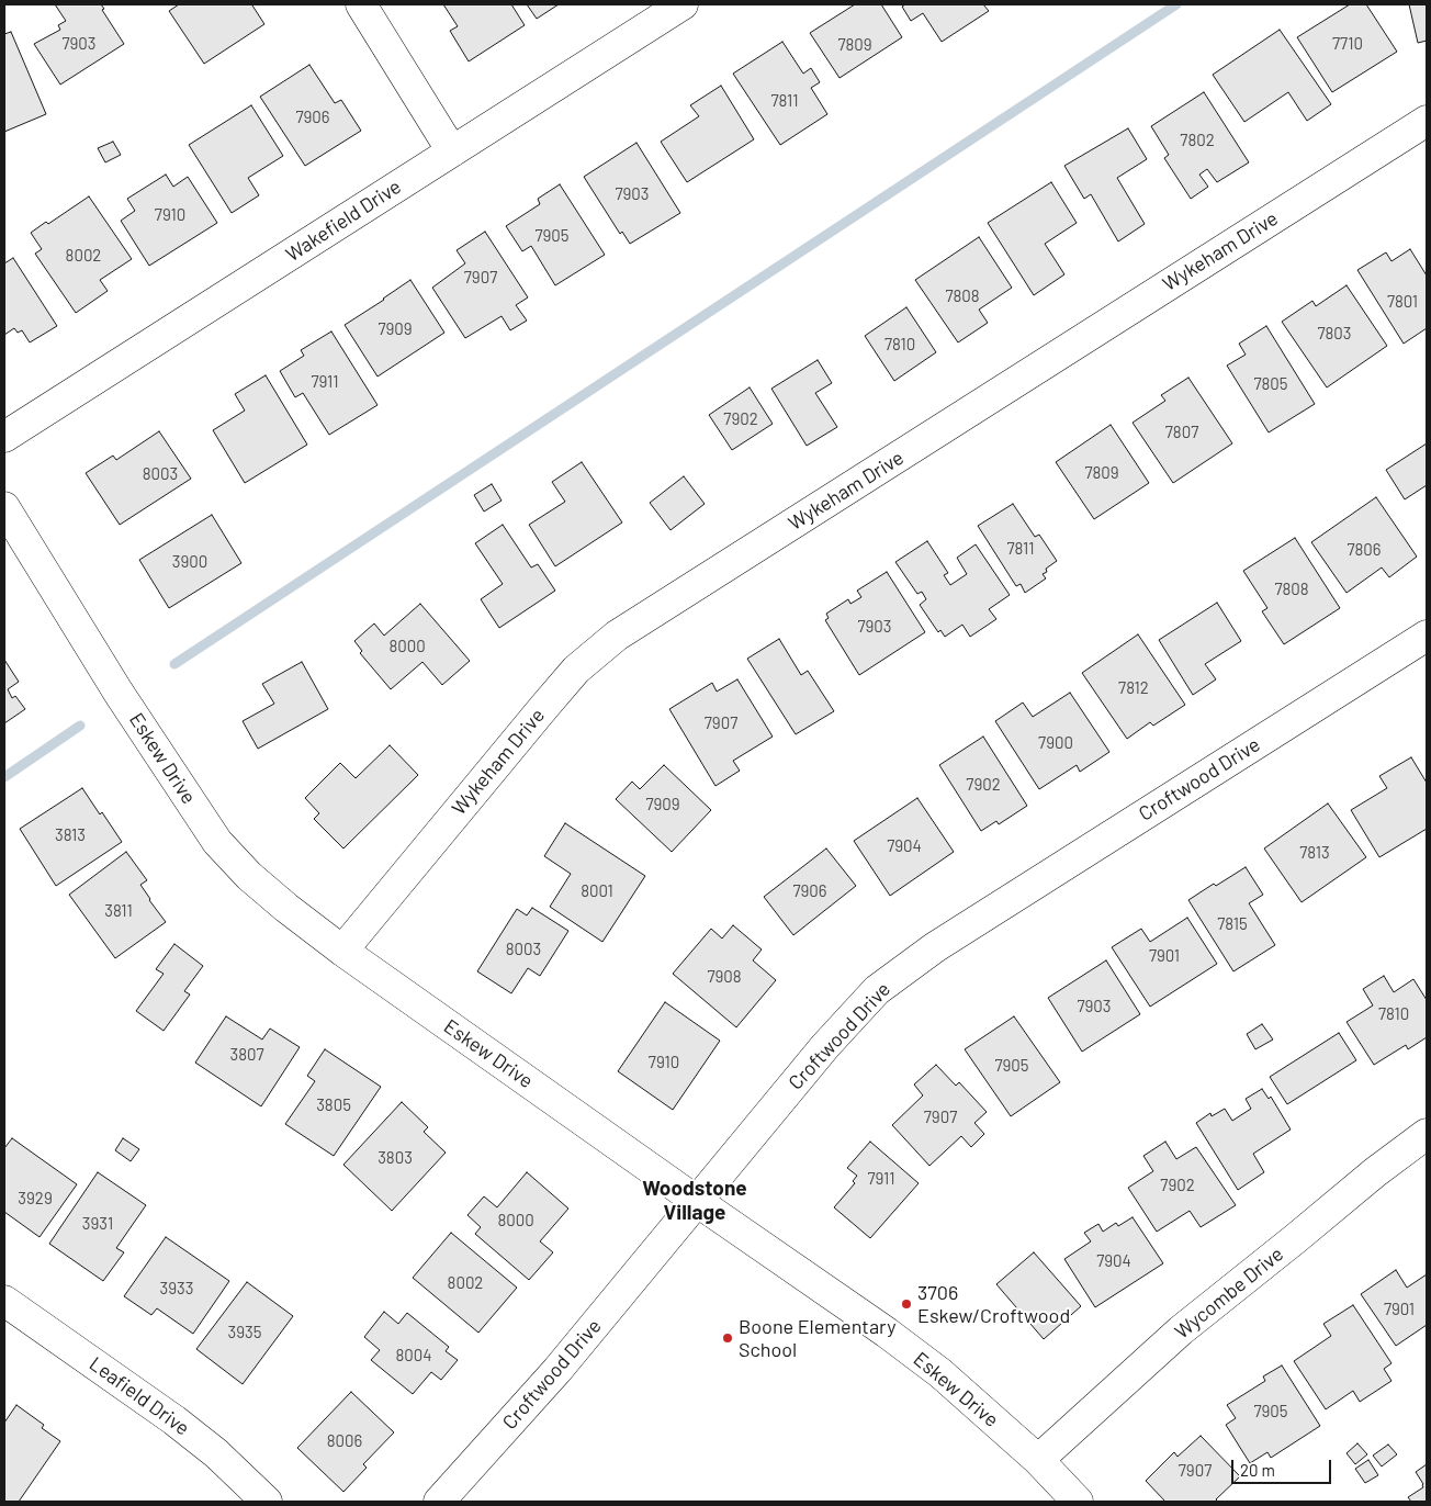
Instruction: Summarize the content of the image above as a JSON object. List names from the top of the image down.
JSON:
{
  "streets": {
    "street": [
      "Wakefield Drive",
      "Wykeham Drive",
      "Eskew Drive",
      "Croftwood Drive",
      "Wycombe Drive",
      "Leafield Drive"
    ]
  },
  "crossings": [
    ["Wykeham Drive", "Eskew Drive"],
    ["Eskew Drive", "Croftwood Drive"],
    ["Eskew Drive", "Wycombe Drive"]
  ],
  "districts": ["Woodstone Village"],
  "places": ["3706 Eskew/Croftwood", "Boone Elementary School"],
  "house_numbers": [
    "7903",
    "7710",
    "7809",
    "7811",
    "7906",
    "7802",
    "7903",
    "7910",
    "7905",
    "8002",
    "7907",
    "7808",
    "7801",
    "7909",
    "7803",
    "7810",
    "7911",
    "7805",
    "7902",
    "7807",
    "7809",
    "8003",
    "7811",
    "7806",
    "3900",
    "7808",
    "7903",
    "8000",
    "7812",
    "7907",
    "7900",
    "7902",
    "7909",
    "3813",
    "7904",
    "7813",
    "8001",
    "7906",
    "3811",
    "7815",
    "8003",
    "7901",
    "7908",
    "7903",
    "7810",
    "3807",
    "7910",
    "7905",
    "3805",
    "7907",
    "3803",
    "7911",
    "7902",
    "3929",
    "8000",
    "3931",
    "7904",
    "8002",
    "3933",
    "7901",
    "3935",
    "8004",
    "7905",
    "8006",
    "7907"
  ],
  "scale_bar": "20 m"
}
